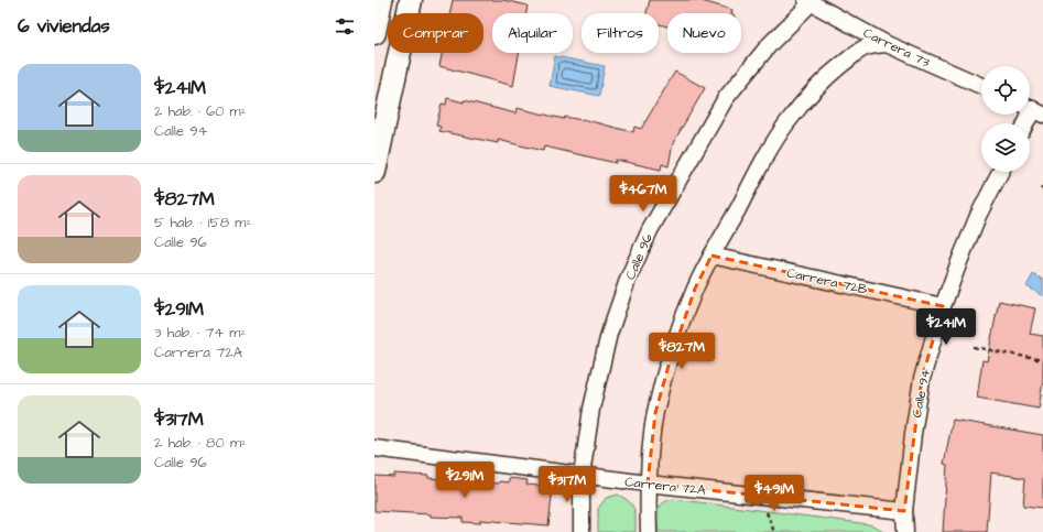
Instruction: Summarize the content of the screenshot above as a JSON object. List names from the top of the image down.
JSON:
{
  "streets": {
    "street": [
      "Carrera 73",
      "Calle 96",
      "Carrera 72B",
      "Calle 94",
      "Carrera 72A"
    ]
  },
  "crossings": [
    ["Carrera 73", "Calle 96"],
    ["Calle 96", "Carrera 72A"],
    ["Carrera 72B", "Calle 94"],
    ["Calle 94", "Carrera 72A"]
  ],
  "page": {
    "heading": "6 viviendas",
    "chip": [
      "Comprar",
      "Alquilar",
      "Filtros",
      "Nuevo"
    ],
    "list": [
      {
        "name": "$241M",
        "note": "2 hab. · 60 m² · Calle 94"
      },
      {
        "name": "$827M",
        "note": "5 hab. · 158 m² · Calle 96"
      },
      {
        "name": "$291M",
        "note": "3 hab. · 74 m² · Carrera 72A"
      },
      {
        "name": "$317M",
        "note": "2 hab. · 80 m² · Calle 96"
      }
    ],
    "price": [
      "$467M",
      "$241M",
      "$827M",
      "$291M",
      "$317M",
      "$491M"
    ]
  }
}
